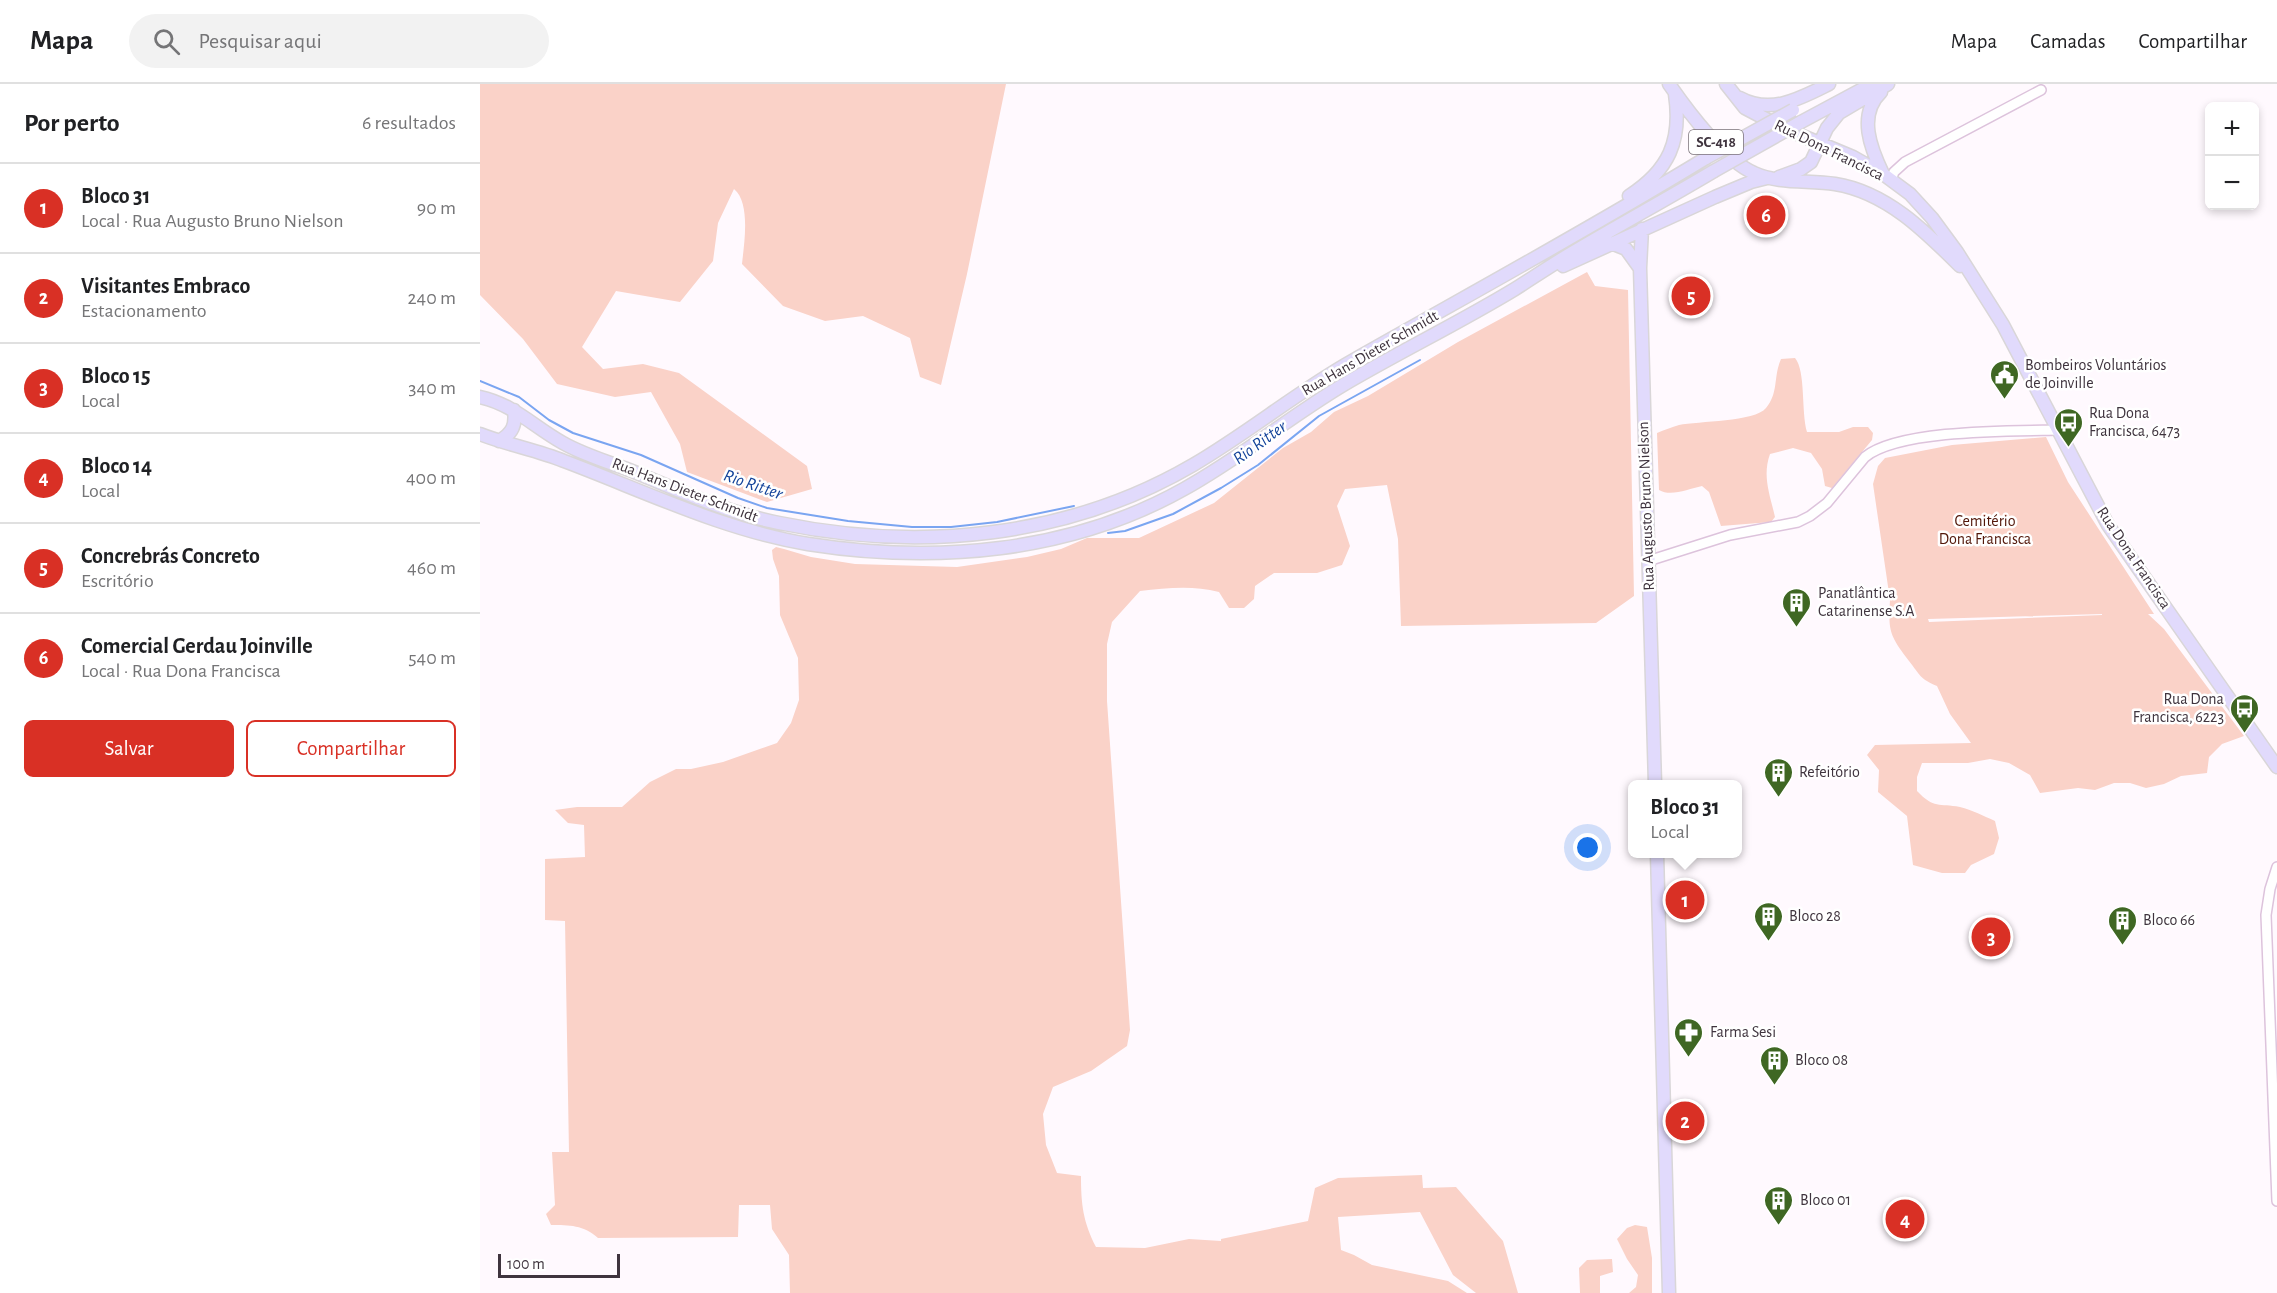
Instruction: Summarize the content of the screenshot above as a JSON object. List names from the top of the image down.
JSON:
{
  "streets": {
    "main road": [
      "SC-418",
      "Rua Dona Francisca",
      "Rua Hans Dieter Schmidt",
      "Rua Augusto Bruno Nielson"
    ]
  },
  "water": ["Rio Ritter"],
  "parks": ["Cemitério Dona Francisca"],
  "places": {
    "public building": ["Bombeiros Voluntários de Joinville"],
    "bus stop": ["Rua Dona Francisca, 6473", "Rua Dona Francisca, 6223"],
    "building": [
      "Panatlântica Catarinense S.A",
      "Refeitório",
      "Bloco 28",
      "Bloco 66",
      "Bloco 08",
      "Bloco 01"
    ],
    "pharmacy": ["Farma Sesi"]
  },
  "scale_bar": "100 m",
  "page": {
    "header": "Mapa",
    "search": "Pesquisar aqui",
    "nav": ["Mapa", "Camadas", "Compartilhar"],
    "heading": ["Por perto", "6 resultados"],
    "map_buttons": ["+", "−"],
    "list": [
      {
        "mark": "1",
        "name": "Bloco 31",
        "note": "Local · Rua Augusto Bruno Nielson",
        "value": "90 m"
      },
      {
        "mark": "2",
        "name": "Visitantes Embraco",
        "note": "Estacionamento",
        "value": "240 m"
      },
      {
        "mark": "3",
        "name": "Bloco 15",
        "note": "Local",
        "value": "340 m"
      },
      {
        "mark": "4",
        "name": "Bloco 14",
        "note": "Local",
        "value": "400 m"
      },
      {
        "mark": "5",
        "name": "Concrebrás Concreto",
        "note": "Escritório",
        "value": "460 m"
      },
      {
        "mark": "6",
        "name": "Comercial Gerdau Joinville",
        "note": "Local · Rua Dona Francisca",
        "value": "540 m"
      }
    ],
    "pins": [
      "6",
      "5",
      "1",
      "3",
      "2",
      "4"
    ],
    "buttons": ["Salvar", "Compartilhar"],
    "popup": ["Bloco 31", "Local"],
    "scale": "100 m"
  }
}
